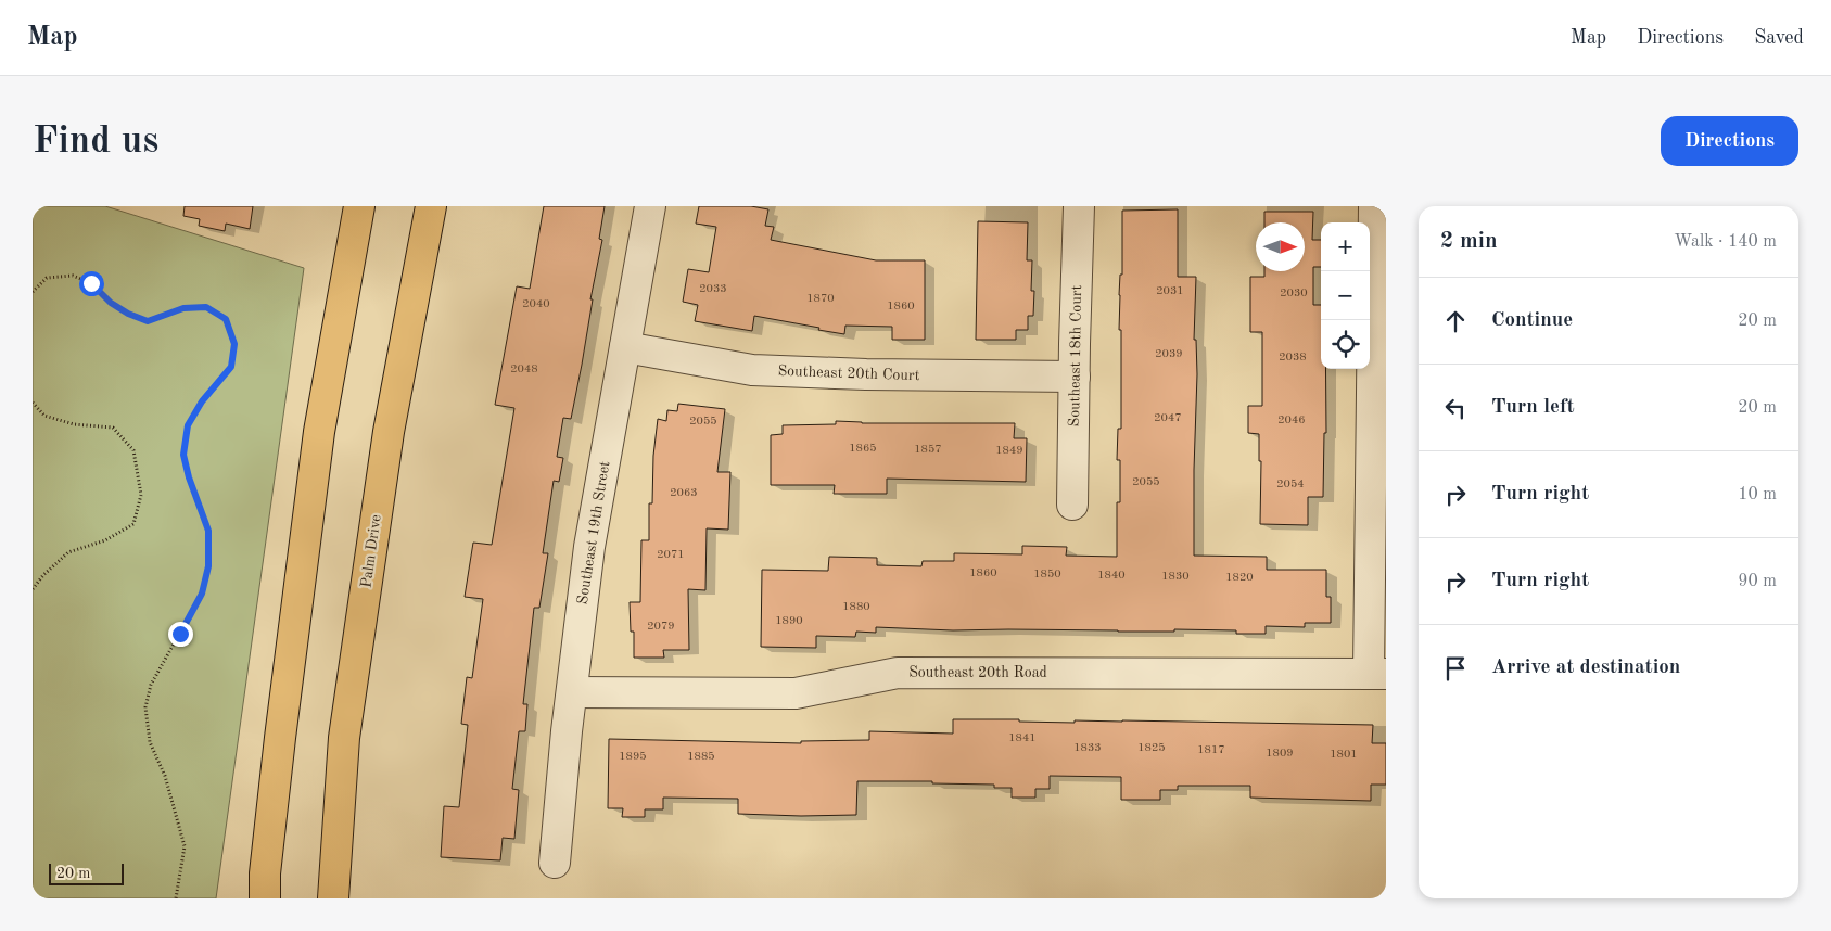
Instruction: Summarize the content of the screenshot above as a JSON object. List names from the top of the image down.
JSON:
{
  "streets": {
    "main road": ["Palm Drive"],
    "street": [
      "Southeast 18th Court",
      "Southeast 20th Court",
      "Southeast 19th Street",
      "Southeast 20th Road"
    ]
  },
  "crossings": [
    ["Southeast 18th Court", "Southeast 20th Court"],
    ["Southeast 20th Court", "Southeast 19th Street"],
    ["Southeast 19th Street", "Southeast 20th Road"]
  ],
  "house_numbers": [
    "2033",
    "2031",
    "2030",
    "1870",
    "2040",
    "1860",
    "2039",
    "2038",
    "2048",
    "2047",
    "2046",
    "2055",
    "1865",
    "1857",
    "1849",
    "2055",
    "2054",
    "2063",
    "2071",
    "1860",
    "1850",
    "1840",
    "1830",
    "1820",
    "1880",
    "1890",
    "2079",
    "1841",
    "1833",
    "1825",
    "1817",
    "1809",
    "1801",
    "1895",
    "1885"
  ],
  "scale_bar": "20 m",
  "north": "right",
  "page": {
    "header": "Map",
    "nav": ["Map", "Directions", "Saved"],
    "buttons": "Directions",
    "title": "Find us",
    "heading": ["2 min", "Walk · 140 m"],
    "map_buttons": ["+", "−"],
    "list": [
      ["Continue", "20 m"],
      ["Turn left", "20 m"],
      ["Turn right", "10 m"],
      ["Turn right", "90 m"],
      "Arrive at destination"
    ],
    "scale": "20 m"
  }
}
